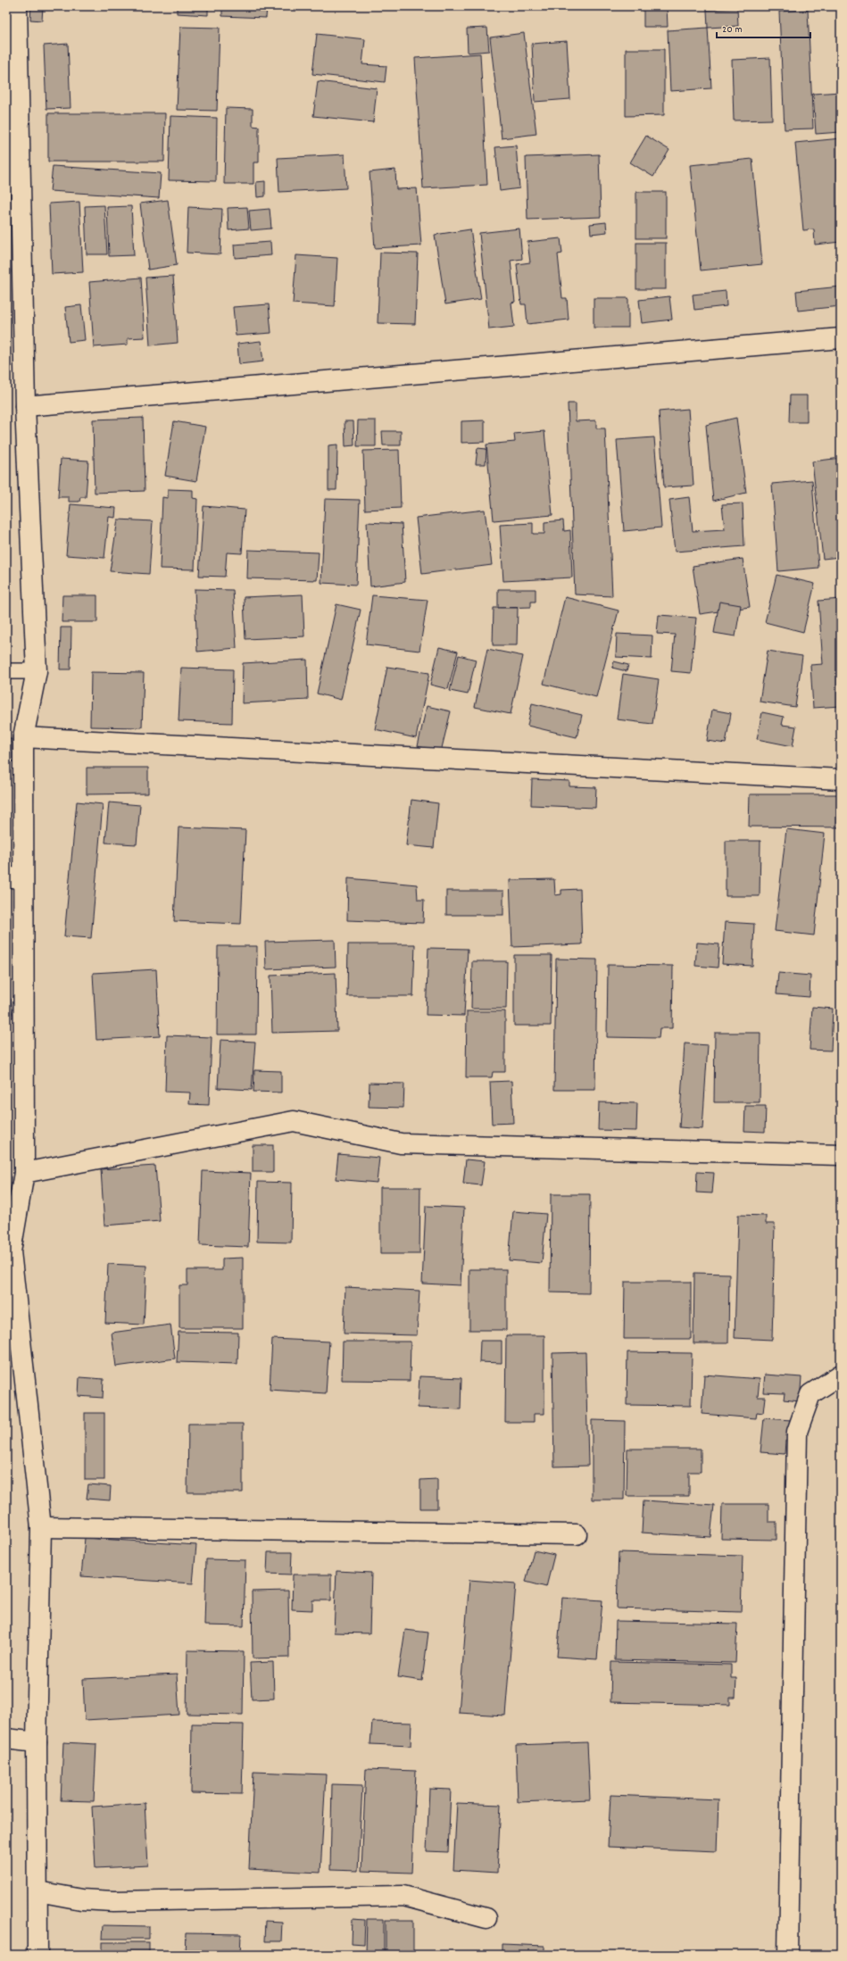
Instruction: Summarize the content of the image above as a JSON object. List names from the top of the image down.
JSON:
{
  "scale_bar": "20 m"
}
